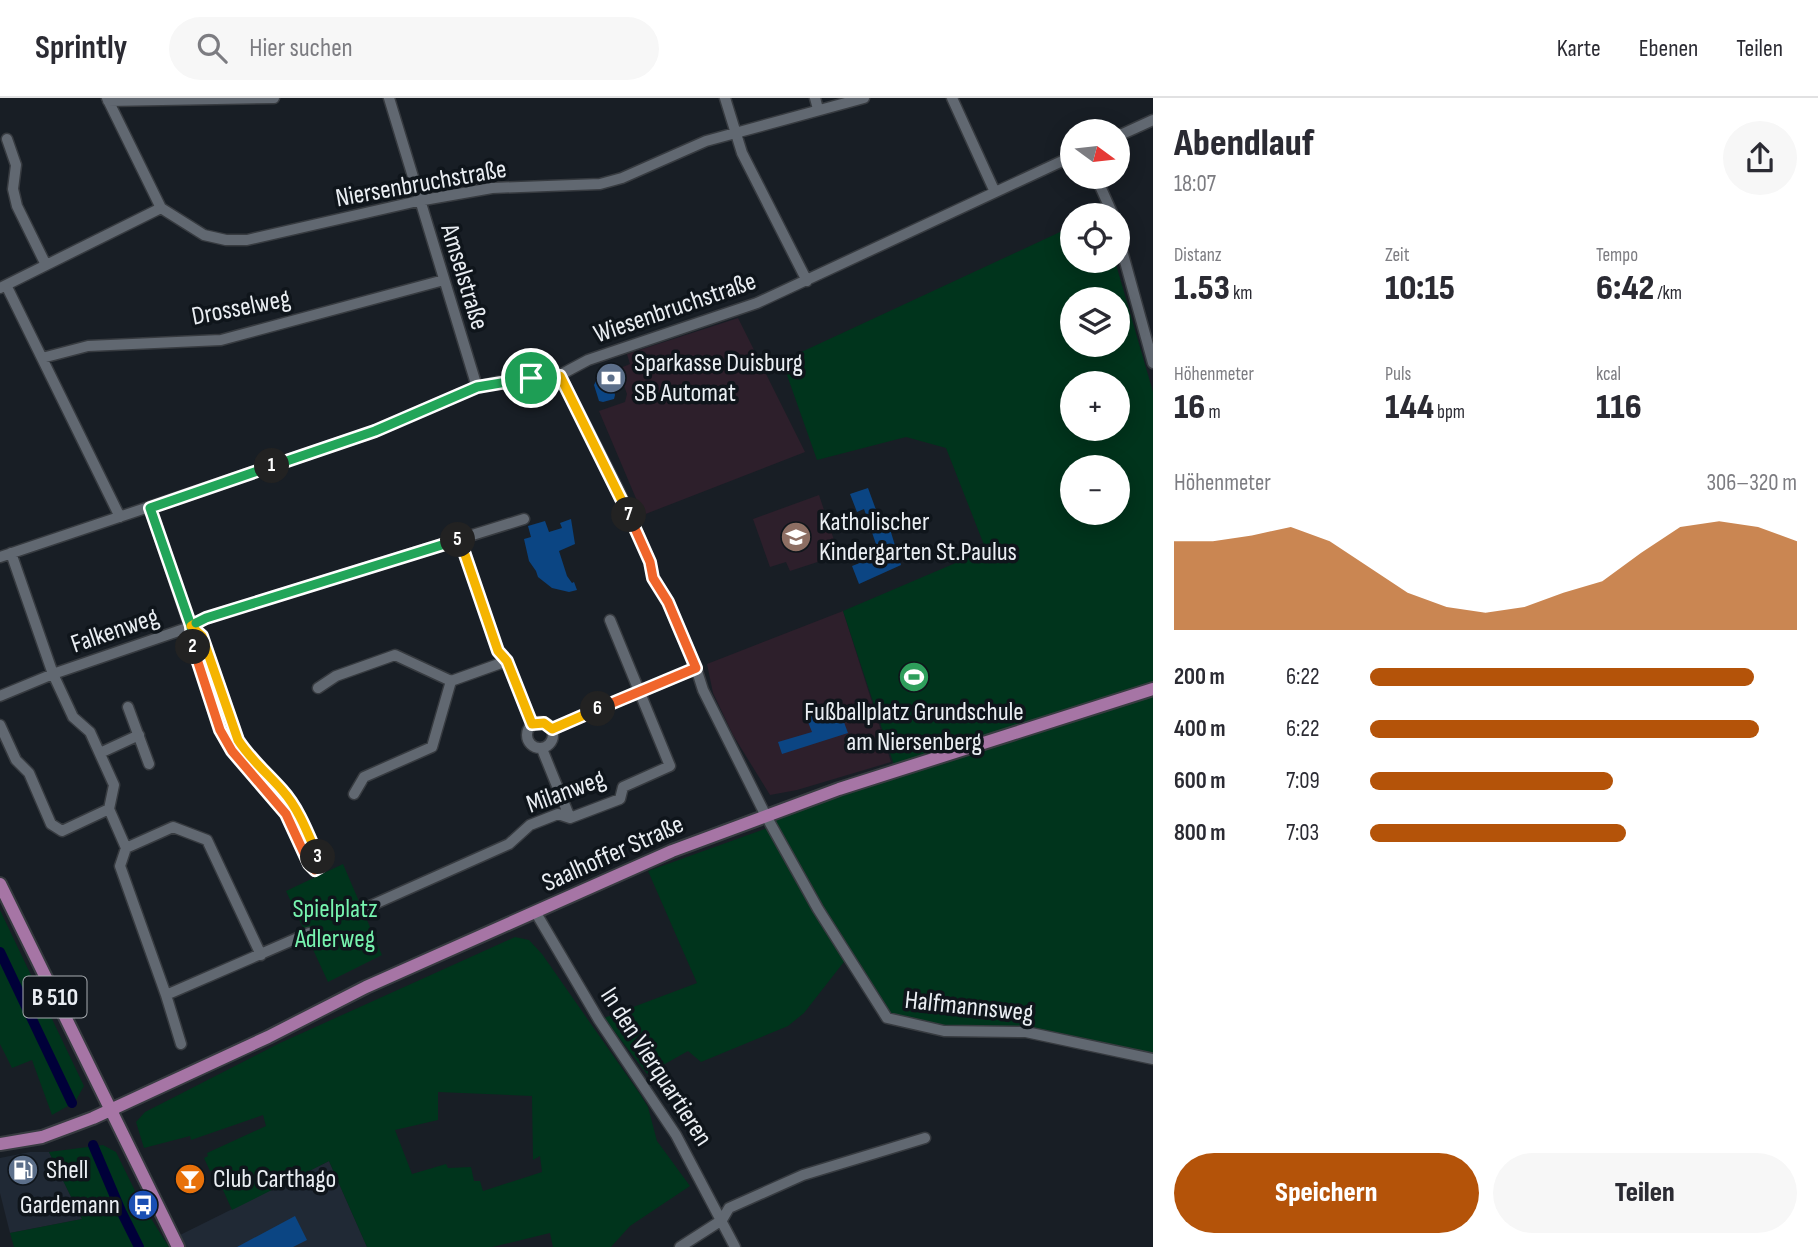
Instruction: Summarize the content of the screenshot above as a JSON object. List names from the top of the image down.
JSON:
{
  "streets": {
    "main road": ["Saalhoffer Straße", "B 510"],
    "street": [
      "Niersenbruchstraße",
      "Amselstraße",
      "Drosselweg",
      "Wiesenbruchstraße",
      "Falkenweg",
      "Milanweg",
      "Halfmannsweg",
      "In den Vierquartieren"
    ]
  },
  "crossings": [
    ["Niersenbruchstraße", "Amselstraße"],
    ["Amselstraße", "Drosselweg"],
    ["Amselstraße", "Wiesenbruchstraße"],
    ["Wiesenbruchstraße", "Halfmannsweg"],
    ["Saalhoffer Straße", "B 510"],
    ["Saalhoffer Straße", "Halfmannsweg"],
    ["Saalhoffer Straße", "In den Vierquartieren"]
  ],
  "parks": ["Spielplatz Adlerweg"],
  "places": {
    "bank": ["Sparkasse Duisburg SB Automat"],
    "school or university": ["Katholischer Kindergarten St.Paulus"],
    "sports": ["Fußballplatz Grundschule am Niersenberg"],
    "fuel station": ["Shell"],
    "bar": ["Club Carthago"],
    "bus stop": ["Gardemann"]
  },
  "north": "right",
  "page": {
    "header": "Sprintly",
    "search": "Hier suchen",
    "nav": ["Karte", "Ebenen", "Teilen"],
    "heading": ["Abendlauf", "18:07"],
    "map_buttons": ["+", "−"],
    "stats": [
      ["Distanz", "1.53 km"],
      ["Zeit", "10:15"],
      ["Tempo", "6:42 /km"],
      ["Höhenmeter", "16 m"],
      ["Puls", "144 bpm"],
      ["kcal", "116"]
    ],
    "pins": [
      "1",
      "7",
      "5",
      "2",
      "6",
      "3"
    ],
    "chart": ["Höhenmeter", "306–320 m"],
    "list": [
      {
        "name": "200 m",
        "note": "6:22"
      },
      {
        "name": "400 m",
        "note": "6:22"
      },
      {
        "name": "600 m",
        "note": "7:09"
      },
      {
        "name": "800 m",
        "note": "7:03"
      }
    ],
    "buttons": ["Speichern", "Teilen"]
  }
}
